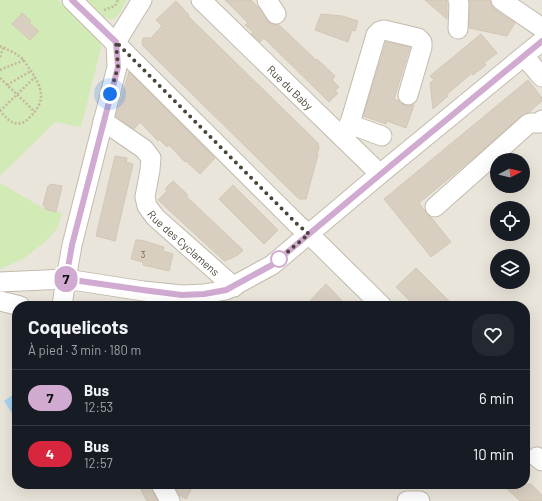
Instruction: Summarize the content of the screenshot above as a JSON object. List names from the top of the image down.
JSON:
{
  "streets": {
    "street": ["Rue du Baby", "Rue des Cyclamens"]
  },
  "lines": ["bus line 7"],
  "house_numbers": ["3"],
  "north": "right",
  "page": {
    "on_map": "7",
    "heading": ["Coquelicots", "À pied · 3 min · 180 m"],
    "list": [
      {
        "mark": "7",
        "name": "Bus",
        "note": "12:53",
        "value": "6 min"
      },
      {
        "mark": "4",
        "name": "Bus",
        "note": "12:57",
        "value": "10 min"
      }
    ]
  }
}
